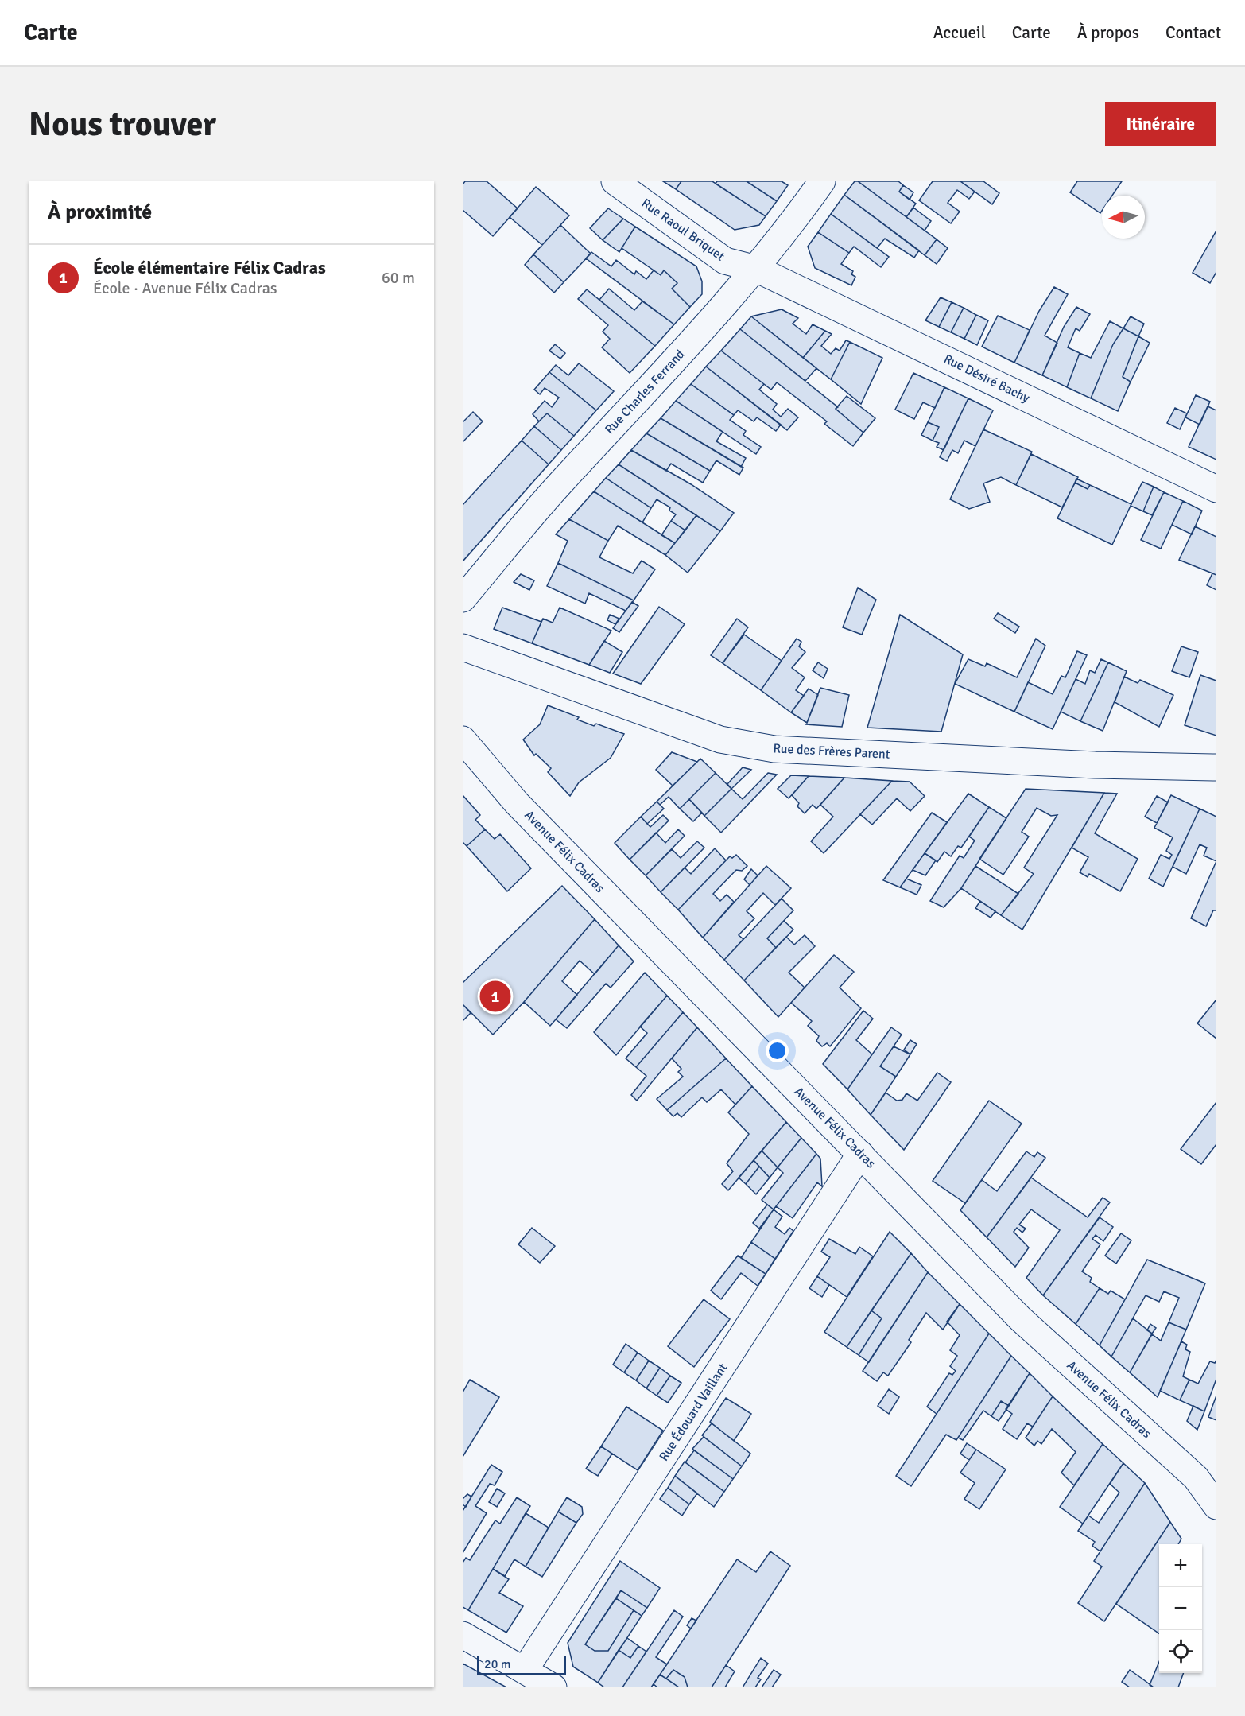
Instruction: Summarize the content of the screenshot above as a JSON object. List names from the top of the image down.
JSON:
{
  "streets": {
    "street": [
      "Rue Raoul Briquet",
      "Rue Désiré Bachy",
      "Rue Charles Ferrand",
      "Rue des Frères Parent",
      "Avenue Félix Cadras",
      "Rue Édouard Vaillant"
    ]
  },
  "crossings": [
    ["Rue Raoul Briquet", "Rue Désiré Bachy"],
    ["Rue Raoul Briquet", "Rue Charles Ferrand"],
    ["Rue Désiré Bachy", "Rue Charles Ferrand"],
    ["Avenue Félix Cadras", "Rue Édouard Vaillant"]
  ],
  "scale_bar": "20 m",
  "north": "left",
  "page": {
    "header": "Carte",
    "nav": [
      "Accueil",
      "Carte",
      "À propos",
      "Contact"
    ],
    "buttons": "Itinéraire",
    "title": "Nous trouver",
    "heading": "À proximité",
    "list": [
      {
        "mark": "1",
        "name": "École élémentaire Félix Cadras",
        "note": "École · Avenue Félix Cadras",
        "value": "60 m"
      }
    ],
    "pins": "1",
    "map_buttons": ["+", "−"],
    "scale": "20 m"
  }
}
